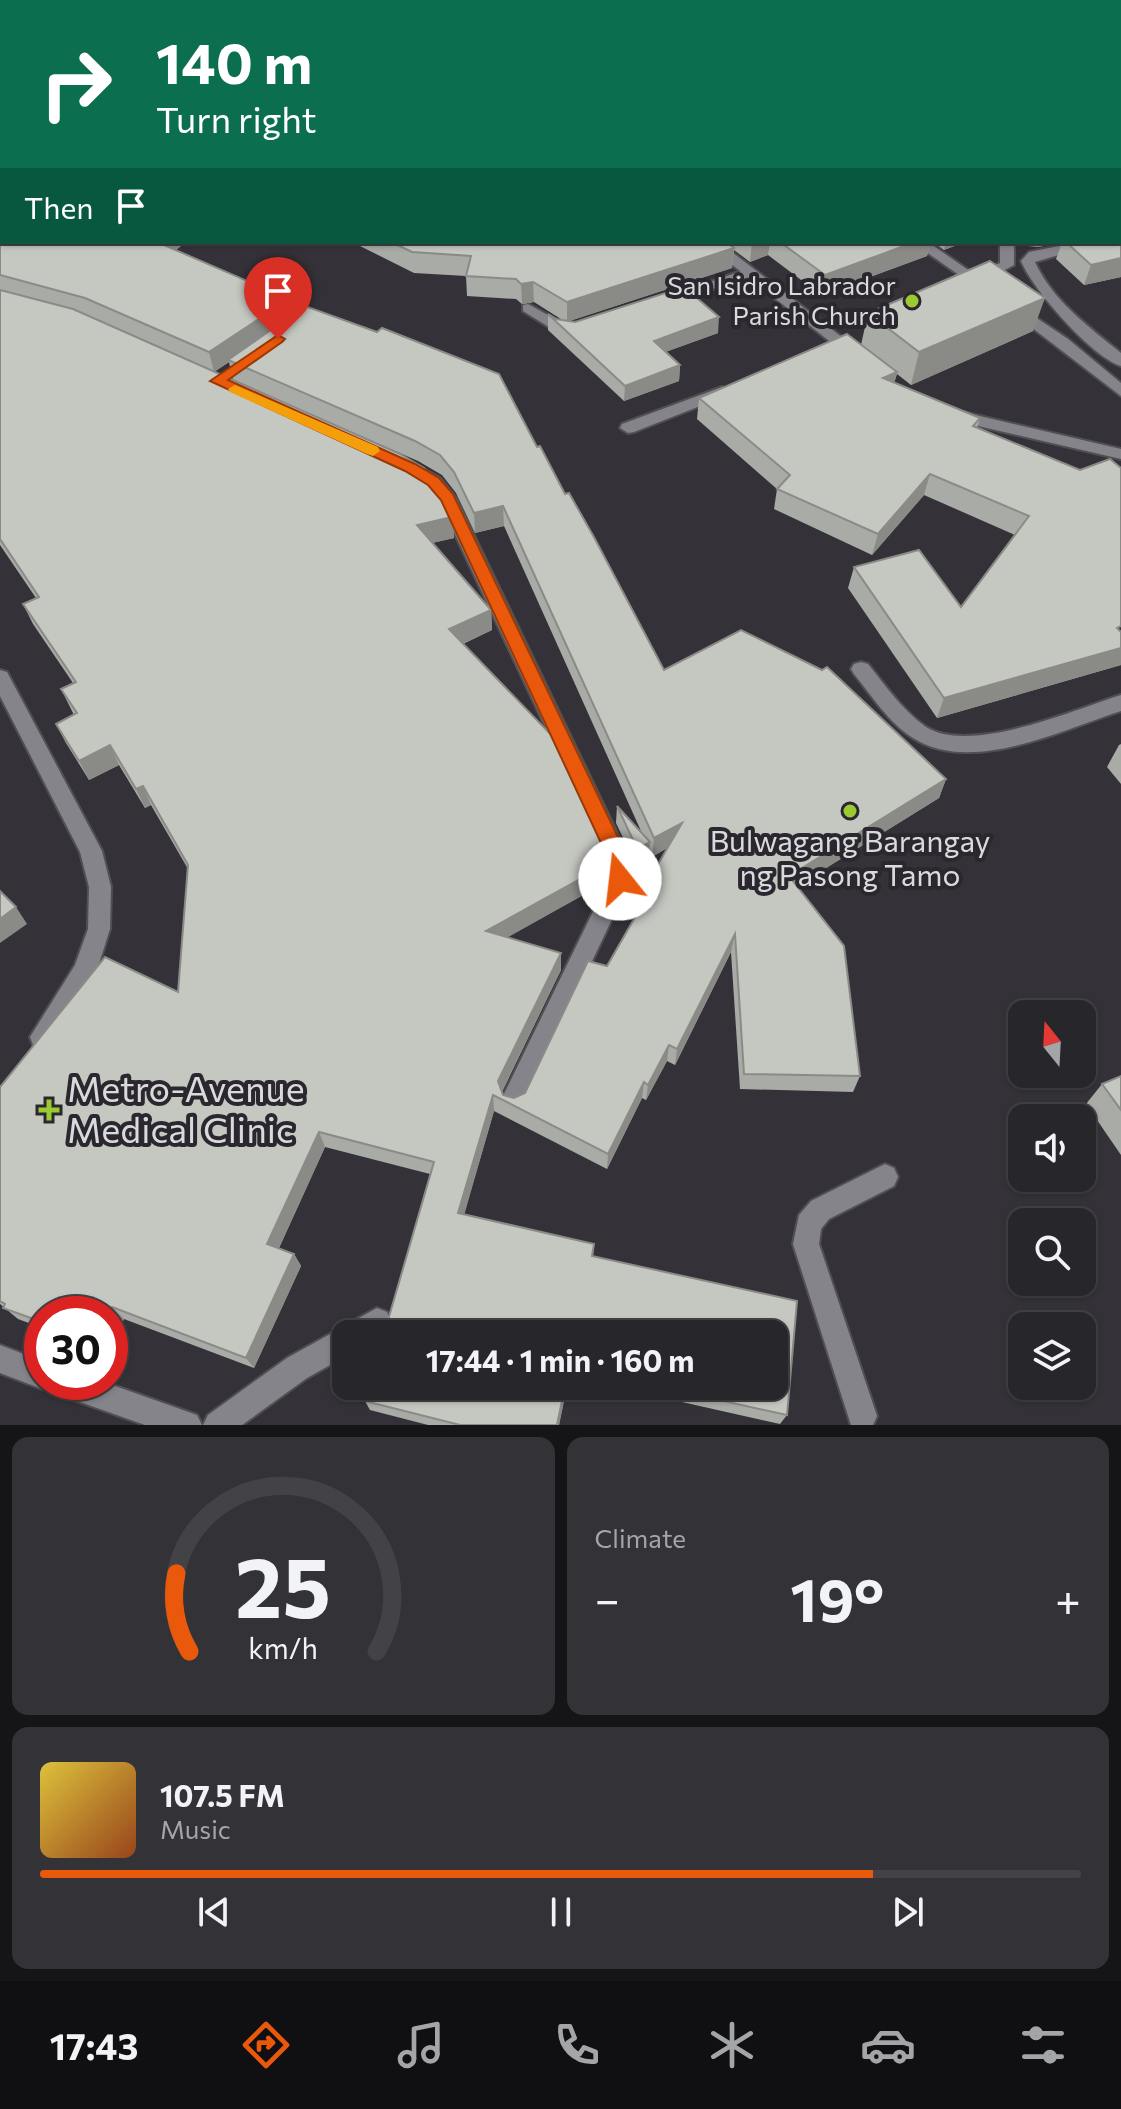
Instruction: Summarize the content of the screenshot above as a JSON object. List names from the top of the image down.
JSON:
{
  "places": {
    "other": ["San Isidro Labrador Parish Church", "Bulwagang Barangay ng Pasong Tamo"],
    "health": ["Metro-Avenue Medical Clinic"]
  },
  "north": "top",
  "page": {
    "turn": ["140 m", "Turn right"],
    "then": "Then",
    "limit": "30",
    "trip": "17:44 · 1 min · 160 m",
    "tile": "Climate",
    "heat": ["−", "19°", "+"],
    "song": ["107.5 FM", "Music"],
    "tabs": "17:43",
    "gauge": ["25", "km/h"]
  }
}
